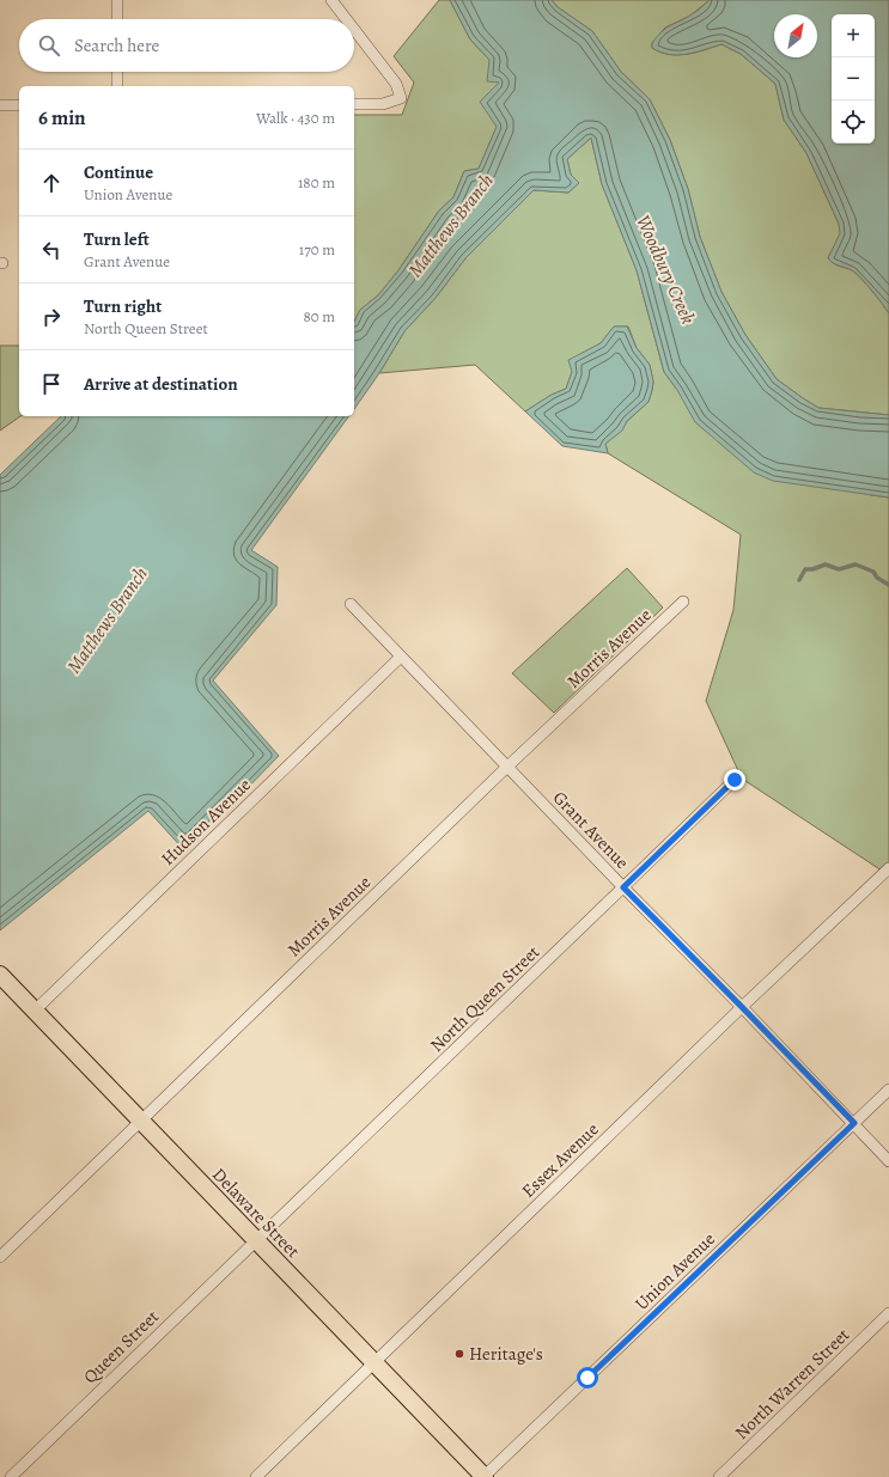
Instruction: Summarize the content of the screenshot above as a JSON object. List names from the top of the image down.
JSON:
{
  "streets": {
    "main road": ["Delaware Street"],
    "street": [
      "Morris Avenue",
      "Hudson Avenue",
      "Grant Avenue",
      "North Queen Street",
      "Essex Avenue",
      "Union Avenue",
      "Queen Street",
      "North Warren Street"
    ]
  },
  "crossings": [
    ["Morris Avenue", "Grant Avenue"],
    ["Morris Avenue", "Delaware Street"],
    ["Hudson Avenue", "Grant Avenue"],
    ["Hudson Avenue", "Delaware Street"],
    ["Grant Avenue", "North Queen Street"],
    ["Grant Avenue", "Essex Avenue"],
    ["Grant Avenue", "Union Avenue"],
    ["North Queen Street", "Delaware Street"],
    ["North Queen Street", "Queen Street"],
    ["Essex Avenue", "Delaware Street"],
    ["Delaware Street", "Union Avenue"],
    ["Delaware Street", "Queen Street"]
  ],
  "water": ["Matthews Branch", "Woodbury Creek"],
  "places": ["Heritage's"],
  "north": "top right",
  "page": {
    "map_buttons": ["+", "−"],
    "search": "Search here",
    "heading": ["6 min", "Walk · 430 m"],
    "list": [
      ["Continue", "Union Avenue", "180 m"],
      ["Turn left", "Grant Avenue", "170 m"],
      ["Turn right", "North Queen Street", "80 m"],
      "Arrive at destination"
    ]
  }
}
